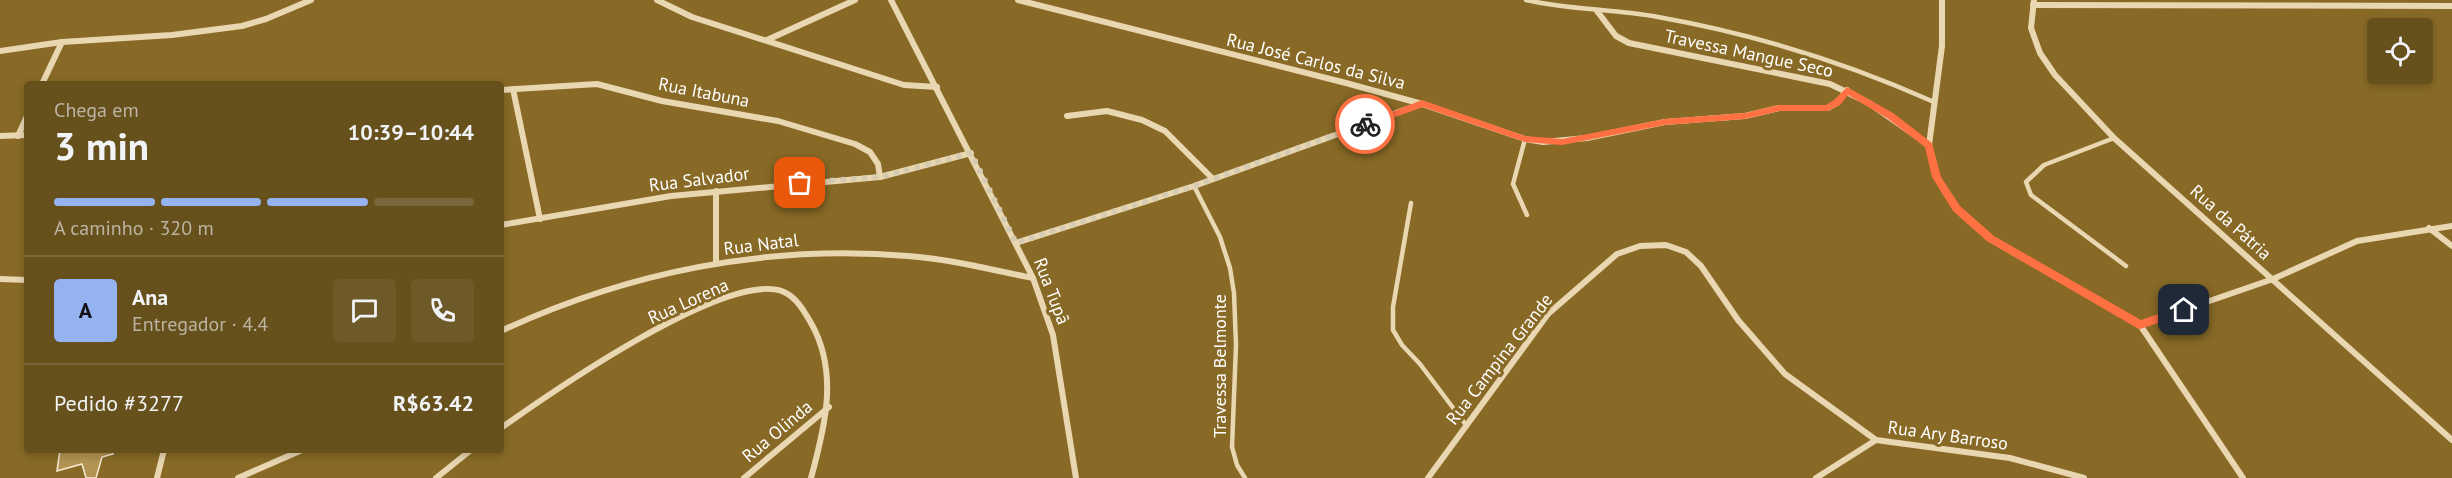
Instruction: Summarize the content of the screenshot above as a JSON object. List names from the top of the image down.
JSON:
{
  "streets": {
    "street": [
      "Travessa Mangue Seco",
      "Rua José Carlos da Silva",
      "Rua Itabuna",
      "Rua Salvador",
      "Rua da Pátria",
      "Rua Natal",
      "Rua Tupã",
      "Rua Lorena",
      "Rua Campina Grande",
      "Rua Olinda",
      "Rua Ary Barroso"
    ],
    "lane": ["Travessa Belmonte"]
  },
  "crossings": [
    ["Travessa Mangue Seco", "Rua José Carlos da Silva"],
    ["Rua Itabuna", "Rua Salvador"],
    ["Rua Salvador", "Rua Tupã"],
    ["Rua Natal", "Rua Tupã"],
    ["Rua Lorena", "Rua Olinda"],
    ["Rua Campina Grande", "Rua Ary Barroso"]
  ],
  "page": {
    "heading": ["3 min", "Chega em", "10:39–10:44"],
    "panel": [
      "Ana",
      "Entregador · 4.4",
      "Pedido #3277",
      "R$63.42"
    ],
    "bar": "A caminho · 320 m",
    "round": "A"
  }
}
